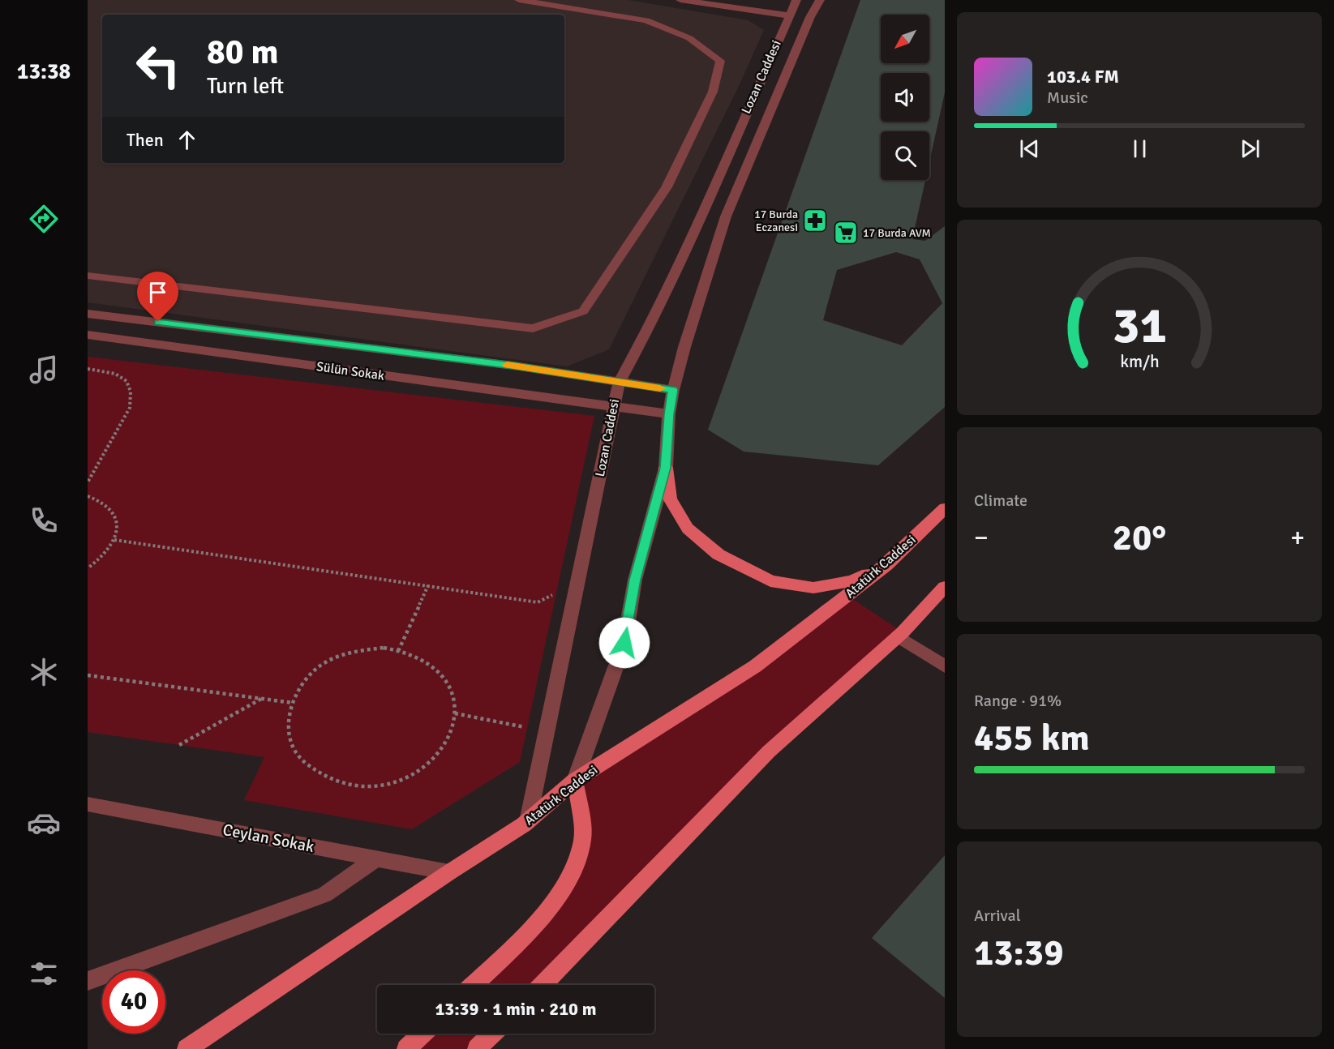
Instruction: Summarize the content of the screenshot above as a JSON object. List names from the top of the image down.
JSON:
{
  "streets": {
    "main road": ["Atatürk Caddesi"],
    "street": ["Lozan Caddesi", "Sülün Sokak", "Ceylan Sokak"]
  },
  "crossings": [
    ["Lozan Caddesi", "Sülün Sokak"],
    ["Lozan Caddesi", "Atatürk Caddesi"],
    ["Atatürk Caddesi", "Ceylan Sokak"]
  ],
  "places": {
    "pharmacy": ["17 Burda Eczanesi"],
    "supermarket": ["17 Burda AVM"]
  },
  "north": "bottom left",
  "page": {
    "tabs": "13:38",
    "turn": ["80 m", "Turn left"],
    "song": ["103.4 FM", "Music"],
    "then": "Then",
    "tile": [
      "Climate",
      ["Range · 91%", "455 km"],
      ["Arrival", "13:39"]
    ],
    "heat": ["−", "20°", "+"],
    "limit": "40",
    "trip": "13:39 · 1 min · 210 m",
    "gauge": ["31", "km/h"]
  }
}
